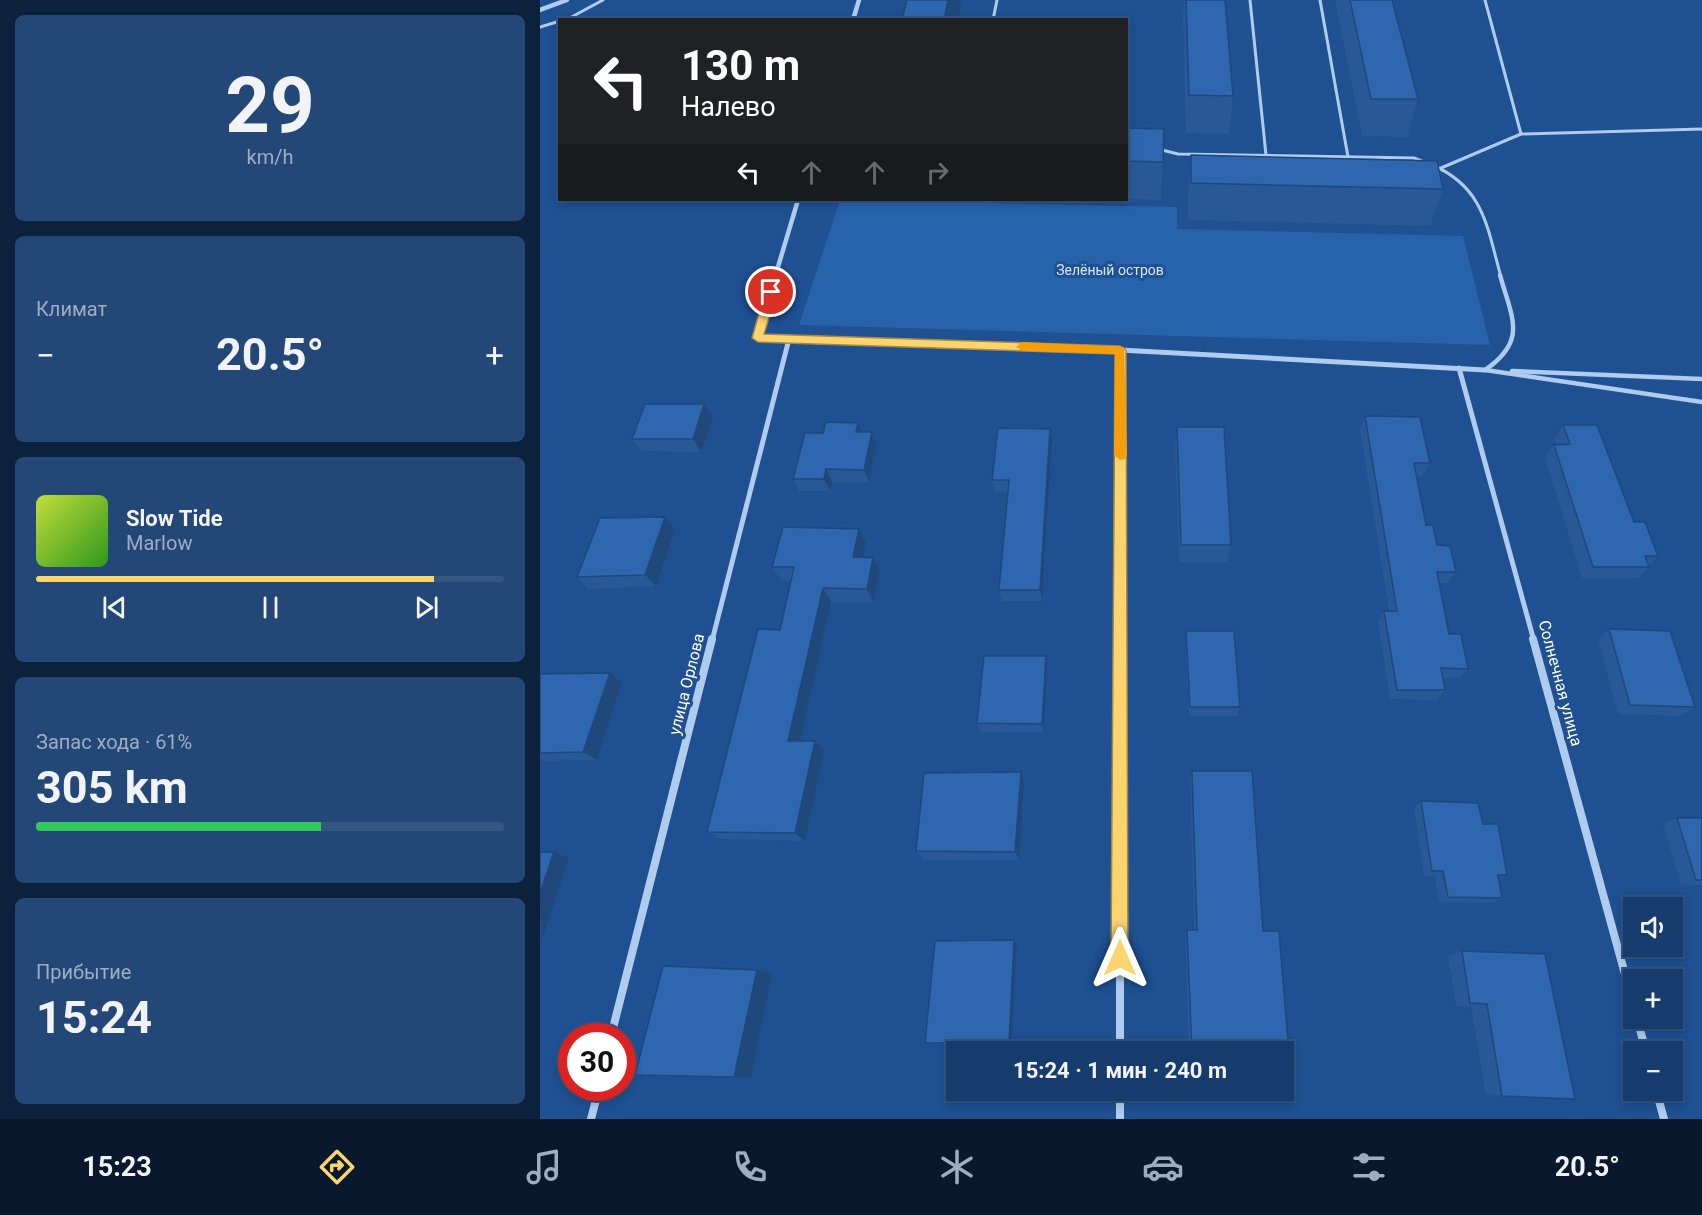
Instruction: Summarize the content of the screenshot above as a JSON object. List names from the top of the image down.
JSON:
{
  "streets": {
    "street": ["Солнечная улица", "улица Орлова"]
  },
  "parks": ["Зелёный остров"],
  "page": {
    "tile": [
      ["29", "km/h"],
      "Климат",
      ["Запас хода · 61%", "305 km"],
      ["Прибытие", "15:24"]
    ],
    "turn": ["130 m", "Налево"],
    "heat": ["−", "20.5°", "+"],
    "song": ["Slow Tide", "Marlow"],
    "map_buttons": ["+", "−"],
    "limit": "30",
    "trip": "15:24 · 1 мин · 240 m",
    "tabs": ["15:23", "20.5°"]
  }
}
